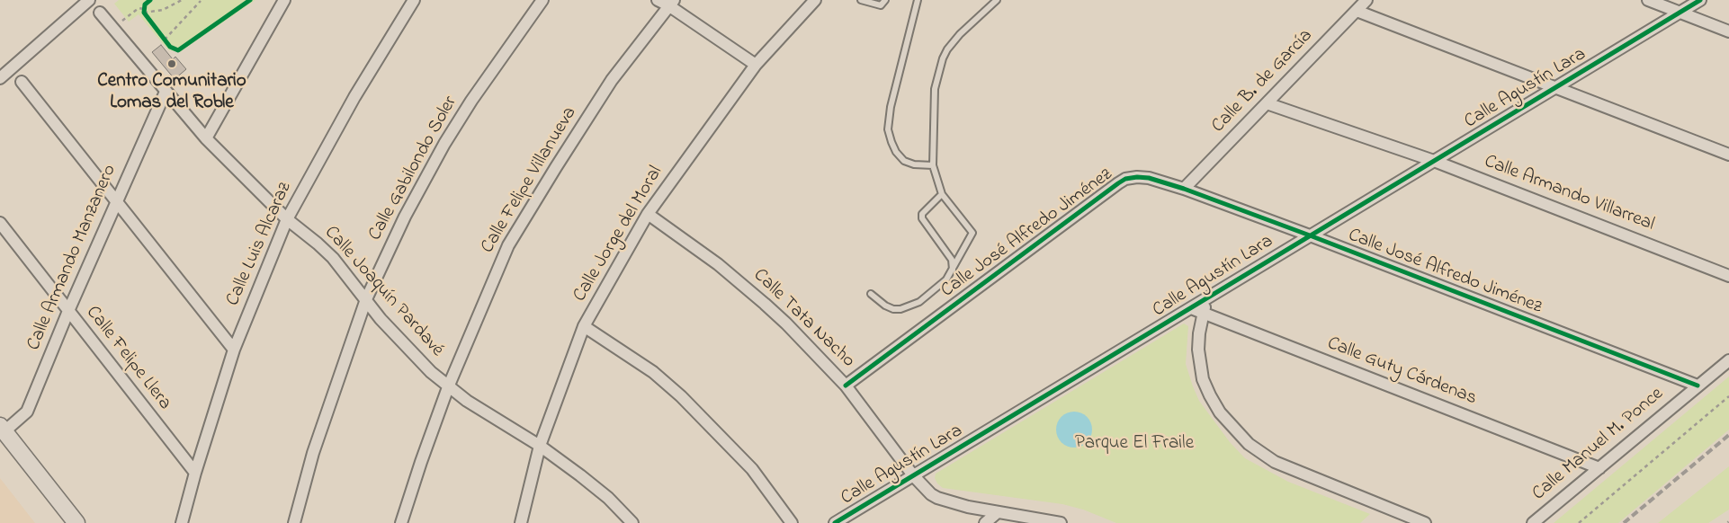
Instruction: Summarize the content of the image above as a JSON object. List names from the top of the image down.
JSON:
{
  "streets": {
    "street": [
      "Calle B. de García",
      "Calle Agustín Lara",
      "Calle Gabilondo Soler",
      "Calle Felipe Villanueva",
      "Calle Armando Villarreal",
      "Calle José Alfredo Jiménez",
      "Calle Jorge del Moral",
      "Calle Luis Alcaraz",
      "Calle Armando Manzanero",
      "Calle Joaquín Pardavé",
      "Calle Tata Nacho",
      "Calle Felipe Llera",
      "Calle Guty Cárdenas",
      "Calle Manuel M. Ponce"
    ]
  },
  "crossings": [
    ["Calle B. de García", "Calle Armando Villarreal"],
    ["Calle B. de García", "Calle José Alfredo Jiménez"],
    ["Calle Agustín Lara", "Calle Armando Villarreal"],
    ["Calle Agustín Lara", "Calle José Alfredo Jiménez"],
    ["Calle Agustín Lara", "Calle Tata Nacho"],
    ["Calle Agustín Lara", "Calle Guty Cárdenas"],
    ["Calle Gabilondo Soler", "Calle Joaquín Pardavé"],
    ["Calle Felipe Villanueva", "Calle Joaquín Pardavé"],
    ["Calle José Alfredo Jiménez", "Calle Tata Nacho"],
    ["Calle José Alfredo Jiménez", "Calle Manuel M. Ponce"],
    ["Calle Jorge del Moral", "Calle Joaquín Pardavé"],
    ["Calle Jorge del Moral", "Calle Tata Nacho"],
    ["Calle Luis Alcaraz", "Calle Joaquín Pardavé"],
    ["Calle Luis Alcaraz", "Calle Felipe Llera"],
    ["Calle Armando Manzanero", "Calle Joaquín Pardavé"],
    ["Calle Armando Manzanero", "Calle Felipe Llera"],
    ["Calle Guty Cárdenas", "Calle Manuel M. Ponce"]
  ],
  "parks": ["Parque El Fraile"],
  "places": ["Centro Comunitario Lomas del Roble"]
}
